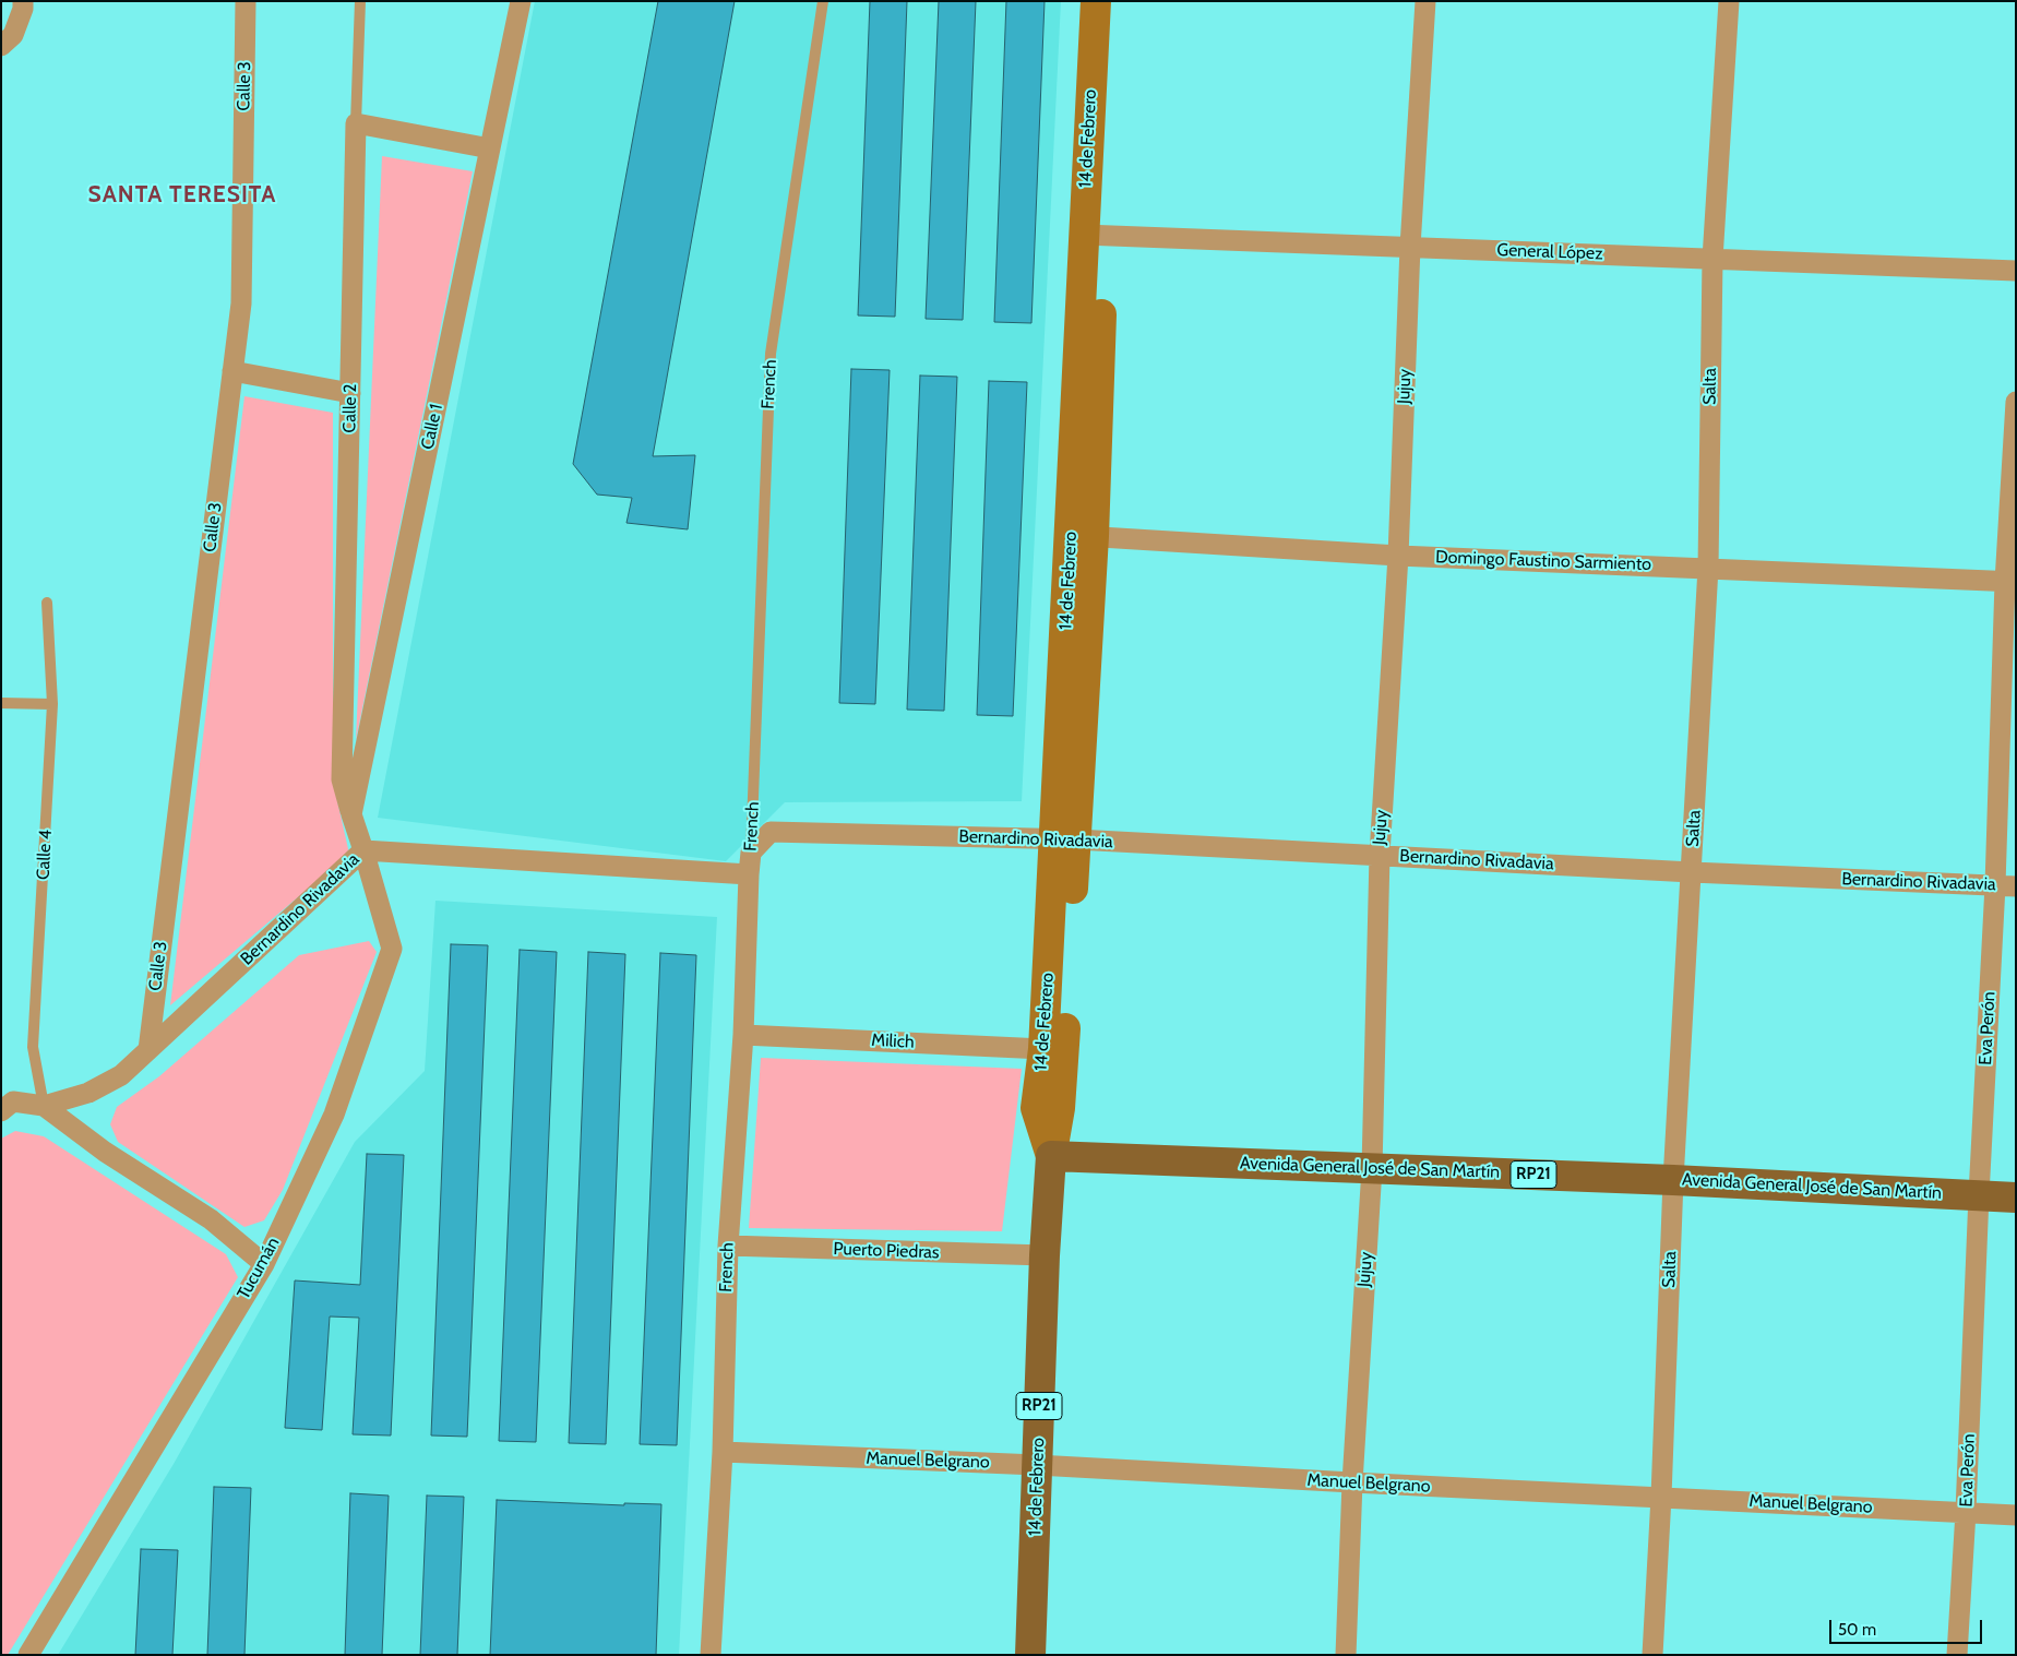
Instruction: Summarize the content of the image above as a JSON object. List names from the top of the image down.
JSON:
{
  "streets": {
    "main road": ["14 de Febrero", "Avenida General José de San Martín", "RP21"],
    "street": [
      "Calle 3",
      "General López",
      "French",
      "Jujuy",
      "Salta",
      "Calle 2",
      "Calle 1",
      "Domingo Faustino Sarmiento",
      "Bernardino Rivadavia",
      "Eva Perón",
      "Milich",
      "Puerto Piedras",
      "Tucumán",
      "Manuel Belgrano"
    ],
    "lane": ["Calle 4"]
  },
  "crossings": [
    ["Calle 3", "Bernardino Rivadavia"],
    ["14 de Febrero", "General López"],
    ["14 de Febrero", "Domingo Faustino Sarmiento"],
    ["14 de Febrero", "Bernardino Rivadavia"],
    ["14 de Febrero", "Milich"],
    ["14 de Febrero", "Avenida General José de San Martín"],
    ["14 de Febrero", "Puerto Piedras"],
    ["14 de Febrero", "Manuel Belgrano"],
    ["General López", "Jujuy"],
    ["General López", "Salta"],
    ["French", "Bernardino Rivadavia"],
    ["French", "Milich"],
    ["French", "Puerto Piedras"],
    ["French", "Manuel Belgrano"],
    ["Jujuy", "Domingo Faustino Sarmiento"],
    ["Jujuy", "Bernardino Rivadavia"],
    ["Jujuy", "Avenida General José de San Martín"],
    ["Jujuy", "Manuel Belgrano"],
    ["Salta", "Domingo Faustino Sarmiento"],
    ["Salta", "Bernardino Rivadavia"],
    ["Salta", "Avenida General José de San Martín"],
    ["Salta", "Manuel Belgrano"],
    ["Calle 2", "Calle 1"],
    ["Domingo Faustino Sarmiento", "Eva Perón"],
    ["Bernardino Rivadavia", "Calle 4"],
    ["Bernardino Rivadavia", "Eva Perón"],
    ["Bernardino Rivadavia", "Tucumán"],
    ["Eva Perón", "Avenida General José de San Martín"],
    ["Eva Perón", "Manuel Belgrano"]
  ],
  "districts": ["SANTA TERESITA"],
  "scale_bar": "50 m"
}
